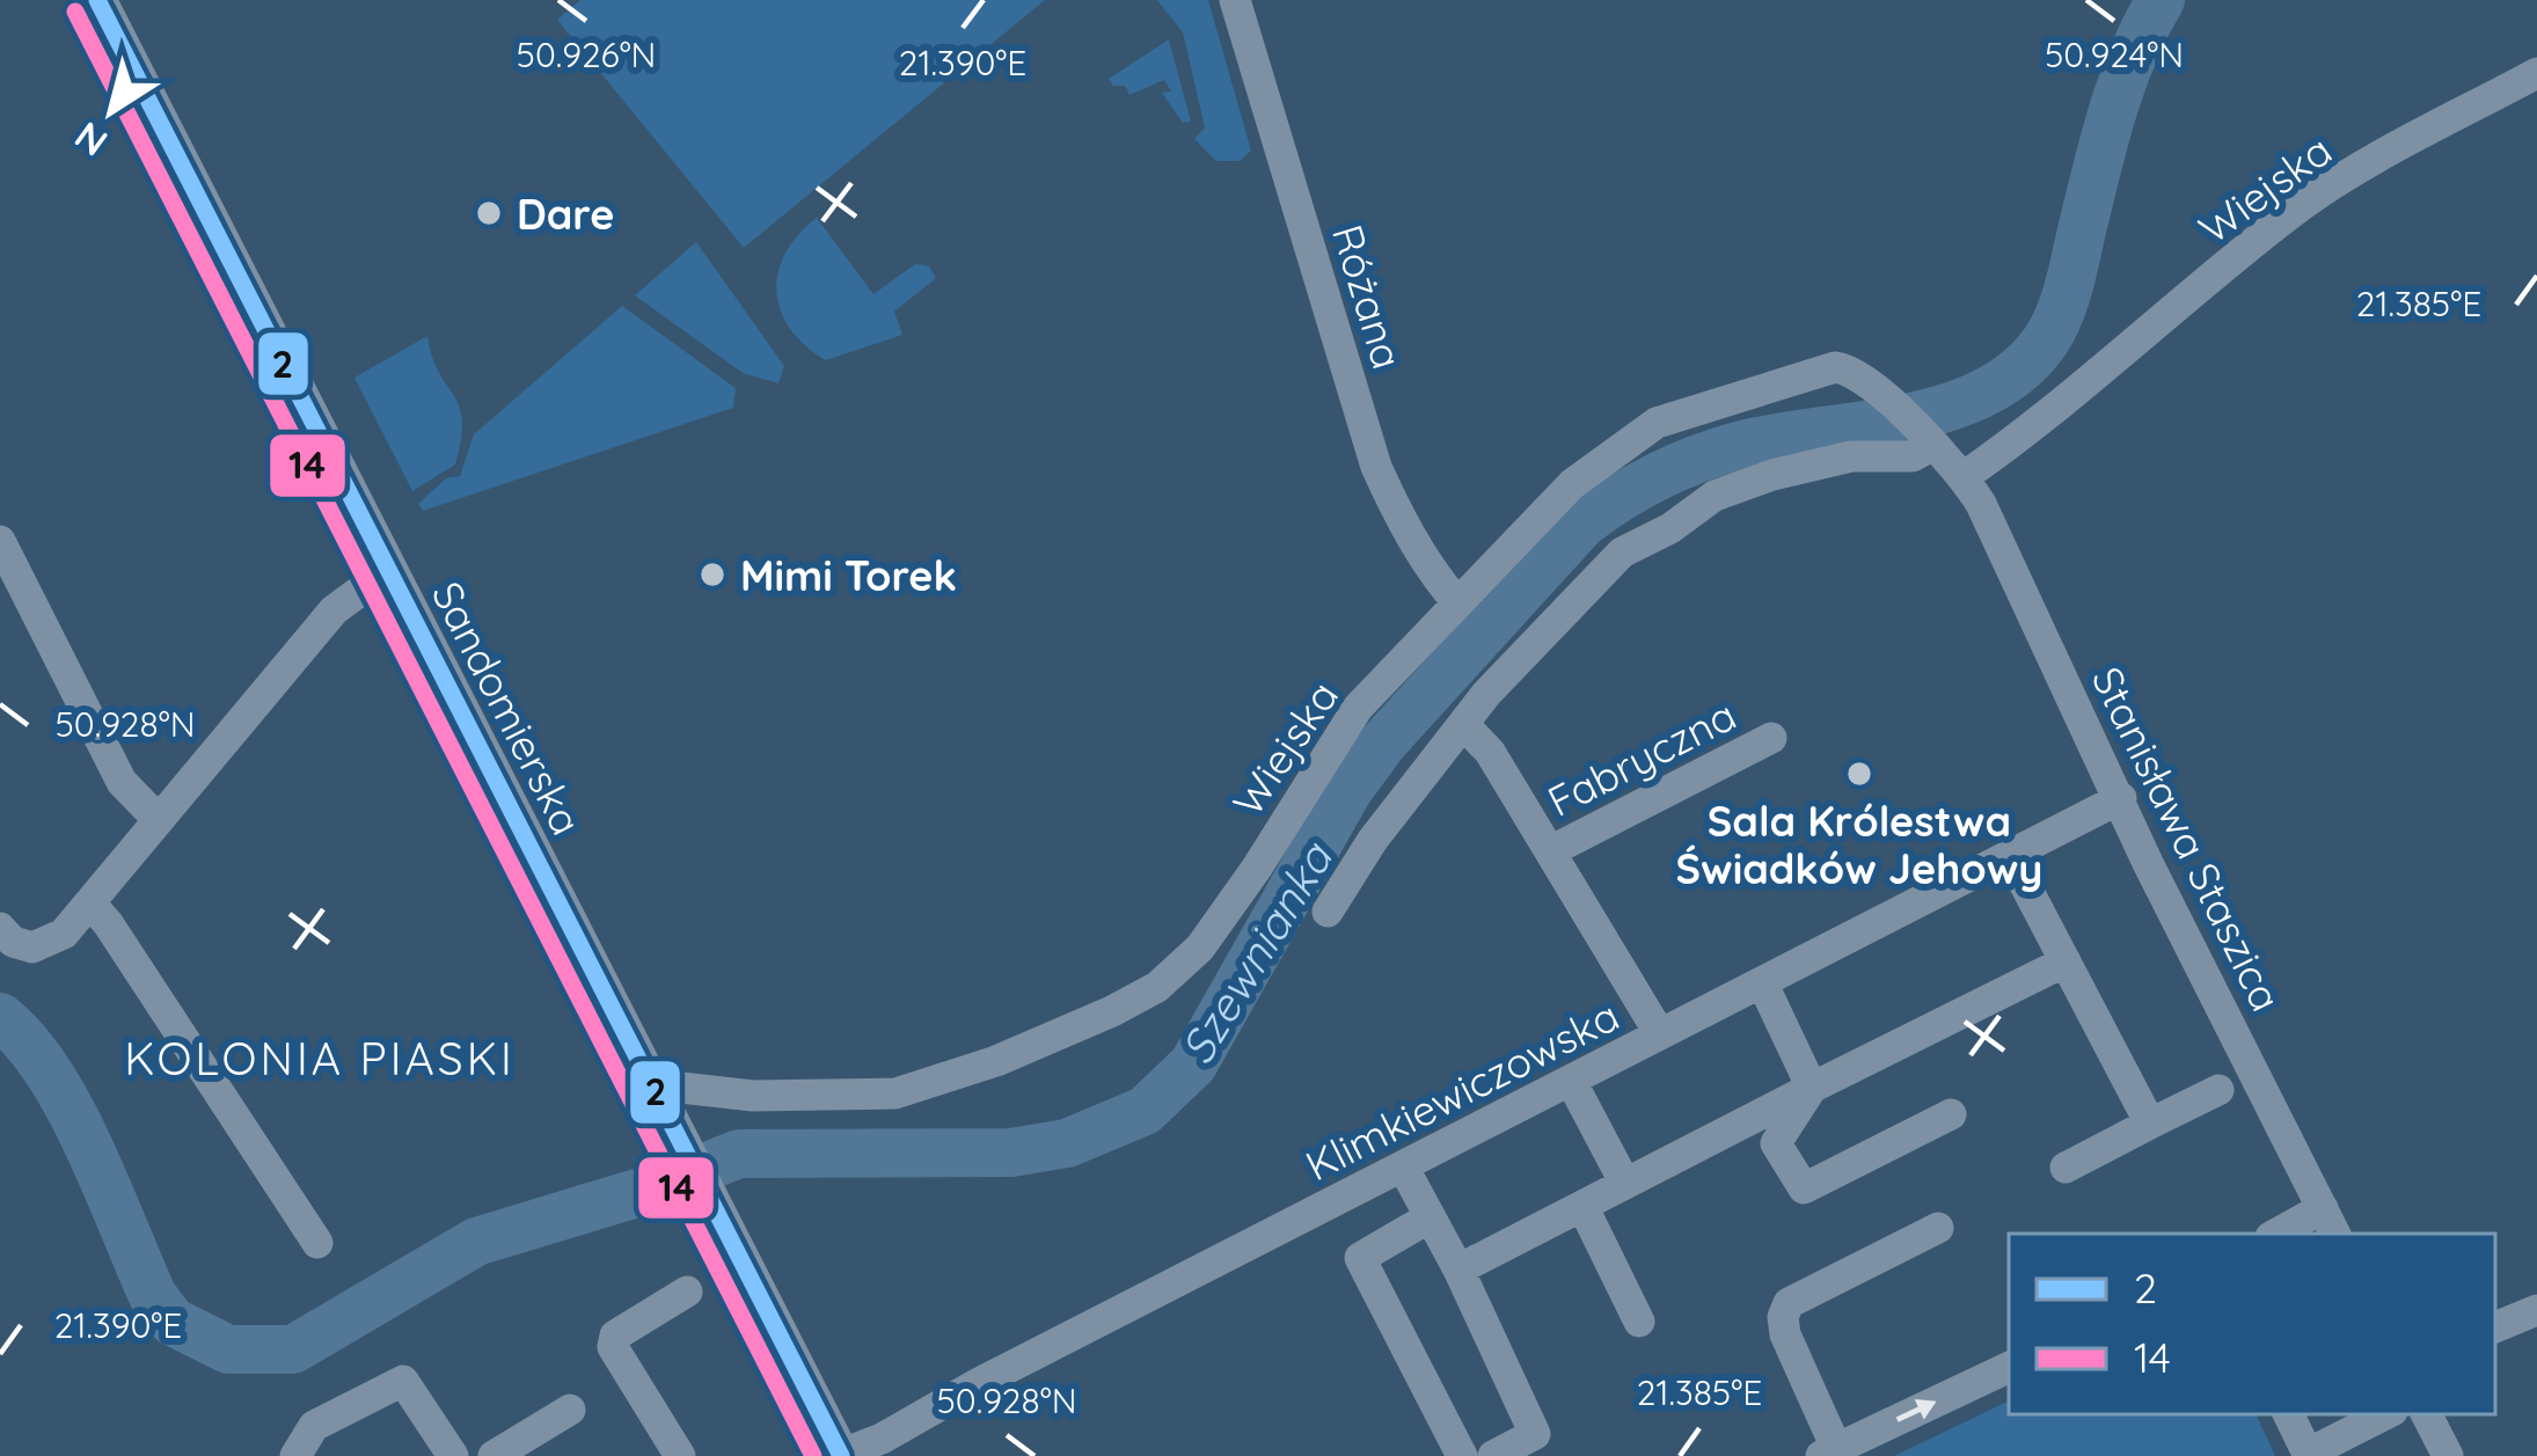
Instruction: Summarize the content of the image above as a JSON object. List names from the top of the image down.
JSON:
{
  "streets": {
    "street": [
      "Wiejska",
      "Różana",
      "Sandomierska",
      "Fabryczna",
      "Stanisława Staszica",
      "Klimkiewiczowska"
    ]
  },
  "crossings": [
    ["Wiejska", "Różana"],
    ["Wiejska", "Sandomierska"],
    ["Wiejska", "Stanisława Staszica"],
    ["Sandomierska", "Klimkiewiczowska"],
    ["Fabryczna", "Klimkiewiczowska"],
    ["Stanisława Staszica", "Klimkiewiczowska"]
  ],
  "districts": ["KOLONIA PIASKI"],
  "water": ["Szewnianka"],
  "places": ["Dare", "Mimi Torek", "Sala Królestwa Świadków Jehowy"],
  "lines": ["transit line 2", "transit line 14"],
  "legend": ["2", "14"],
  "north": "bottom left",
  "coordinates": [
    "50.926°N",
    "50.924°N",
    "21.390°E",
    "21.385°E",
    "50.928°N"
  ]
}
